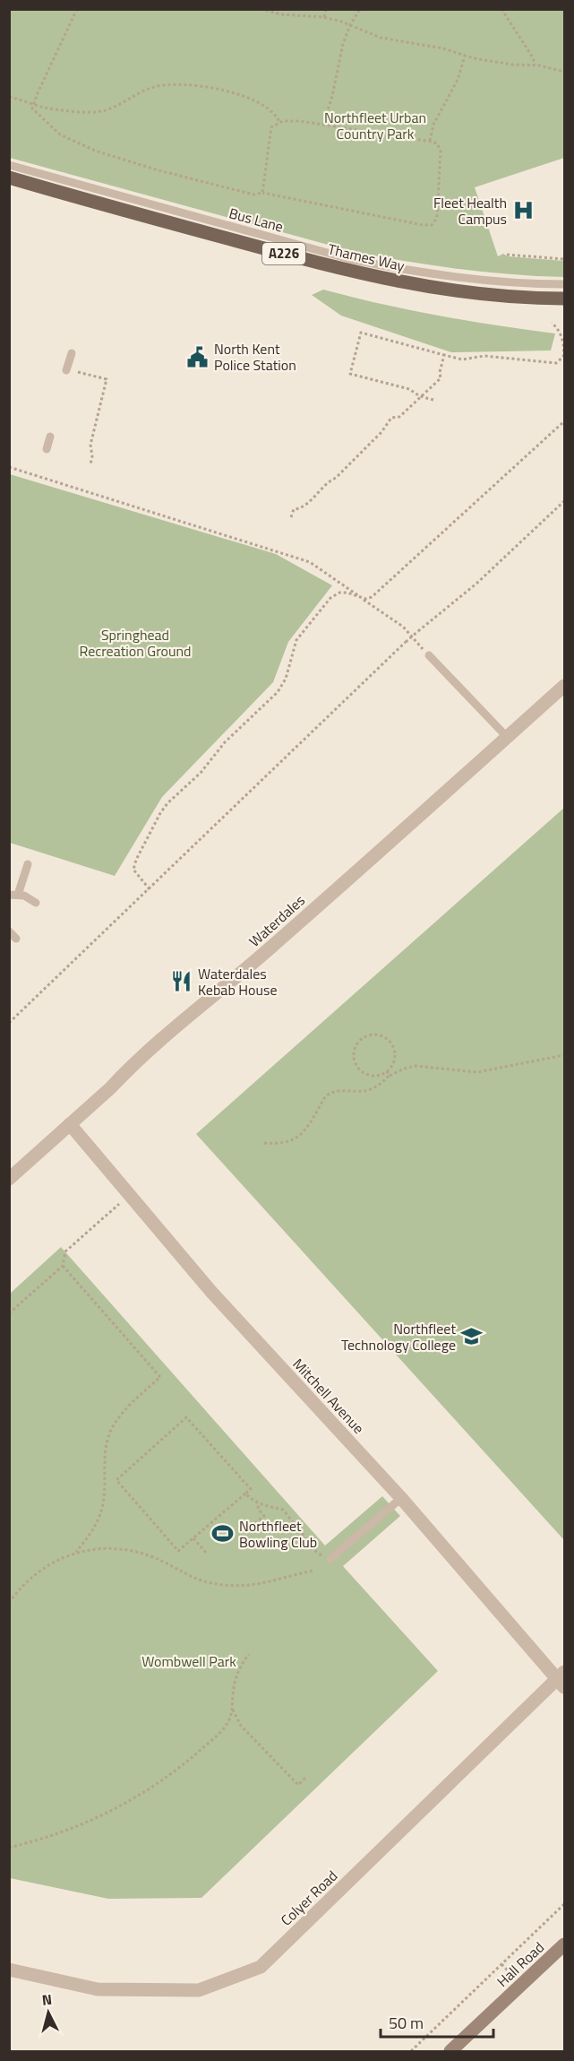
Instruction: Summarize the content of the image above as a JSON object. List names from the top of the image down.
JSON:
{
  "streets": {
    "main road": ["A226", "Thames Way"],
    "street": [
      "Waterdales",
      "Mitchell Avenue",
      "Colyer Road",
      "Hall Road"
    ],
    "lane": ["Bus Lane"]
  },
  "crossings": [
    ["Waterdales", "Mitchell Avenue"],
    ["Mitchell Avenue", "Colyer Road"]
  ],
  "parks": ["Northfleet Urban Country Park", "Springhead Recreation Ground", "Wombwell Park"],
  "places": {
    "hospital": ["Fleet Health Campus"],
    "public building": ["North Kent Police Station"],
    "restaurant": ["Waterdales Kebab House"],
    "school or university": ["Northfleet Technology College"],
    "sports": ["Northfleet Bowling Club"]
  },
  "scale_bar": "50 m",
  "north": "top"
}
